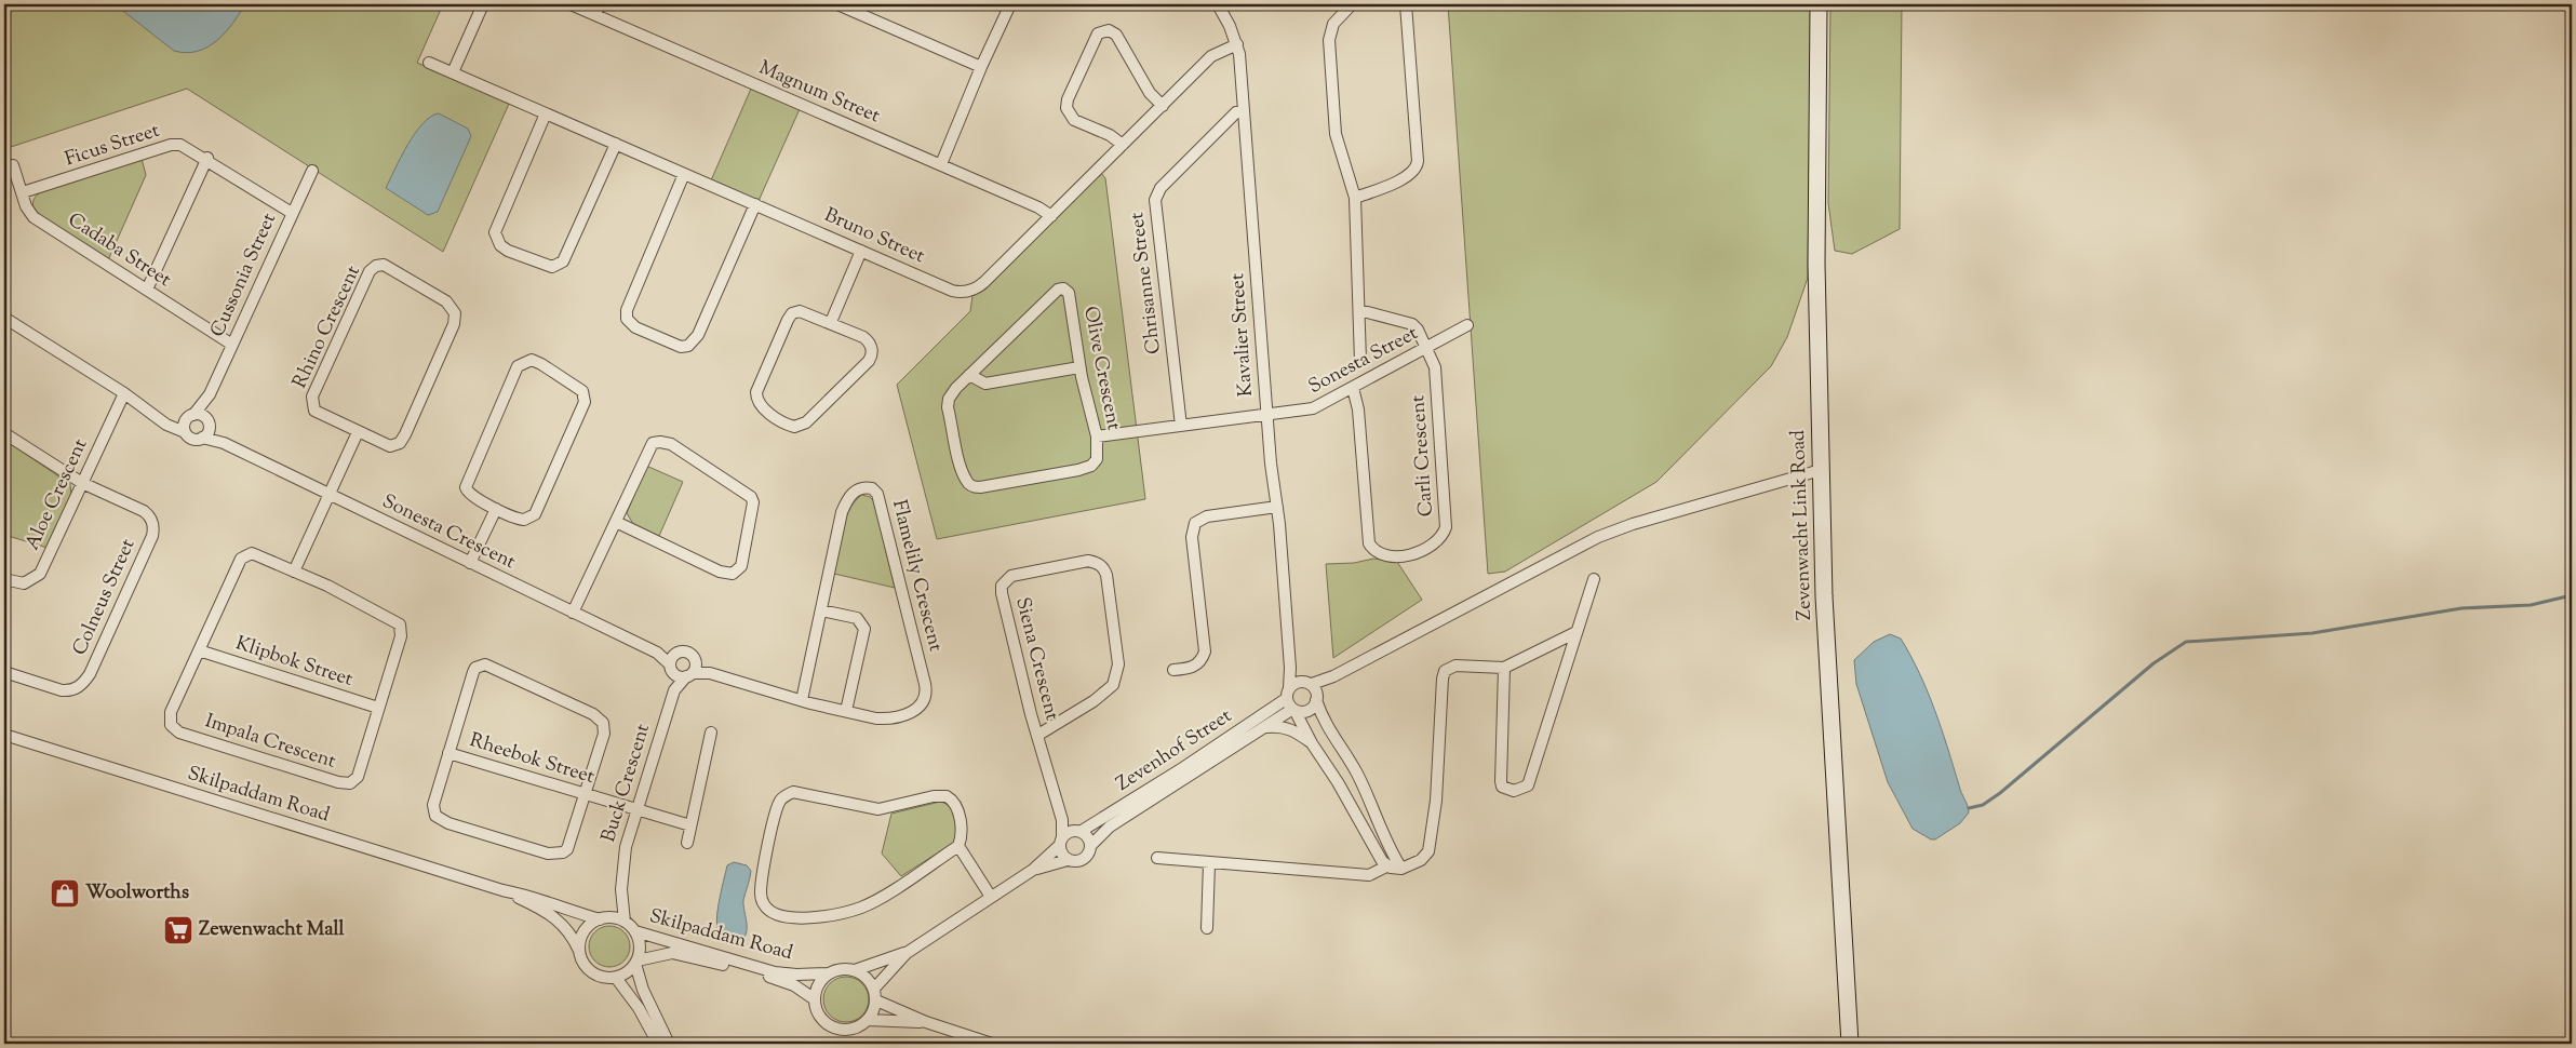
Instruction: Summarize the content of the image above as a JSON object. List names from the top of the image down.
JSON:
{
  "streets": {
    "street": [
      "Magnum Street",
      "Ficus Street",
      "Bruno Street",
      "Cadaba Street",
      "Cussonia Street",
      "Chrisanne Street",
      "Rhino Crescent",
      "Kavalier Street",
      "Sonesta Street",
      "Olive Crescent",
      "Carli Crescent",
      "Aloe Crescent",
      "Zevenwacht Link Road",
      "Sonesta Crescent",
      "Flamelily Crescent",
      "Colneus Street",
      "Siena Crescent",
      "Klipbok Street",
      "Impala Crescent",
      "Zevenhof Street",
      "Rheebok Street",
      "Buck Crescent",
      "Skilpaddam Road"
    ]
  },
  "crossings": [
    ["Magnum Street", "Bruno Street"],
    ["Ficus Street", "Cadaba Street"],
    ["Ficus Street", "Cussonia Street"],
    ["Bruno Street", "Kavalier Street"],
    ["Cadaba Street", "Cussonia Street"],
    ["Cussonia Street", "Sonesta Crescent"],
    ["Chrisanne Street", "Kavalier Street"],
    ["Chrisanne Street", "Sonesta Street"],
    ["Kavalier Street", "Sonesta Street"],
    ["Kavalier Street", "Zevenhof Street"],
    ["Sonesta Street", "Olive Crescent"],
    ["Sonesta Street", "Carli Crescent"],
    ["Aloe Crescent", "Colneus Street"],
    ["Zevenwacht Link Road", "Zevenhof Street"],
    ["Sonesta Crescent", "Buck Crescent"],
    ["Siena Crescent", "Zevenhof Street"],
    ["Klipbok Street", "Impala Crescent"],
    ["Zevenhof Street", "Skilpaddam Road"],
    ["Rheebok Street", "Buck Crescent"]
  ],
  "places": {
    "shop": ["Woolworths"],
    "supermarket": ["Zewenwacht Mall"]
  }
}
